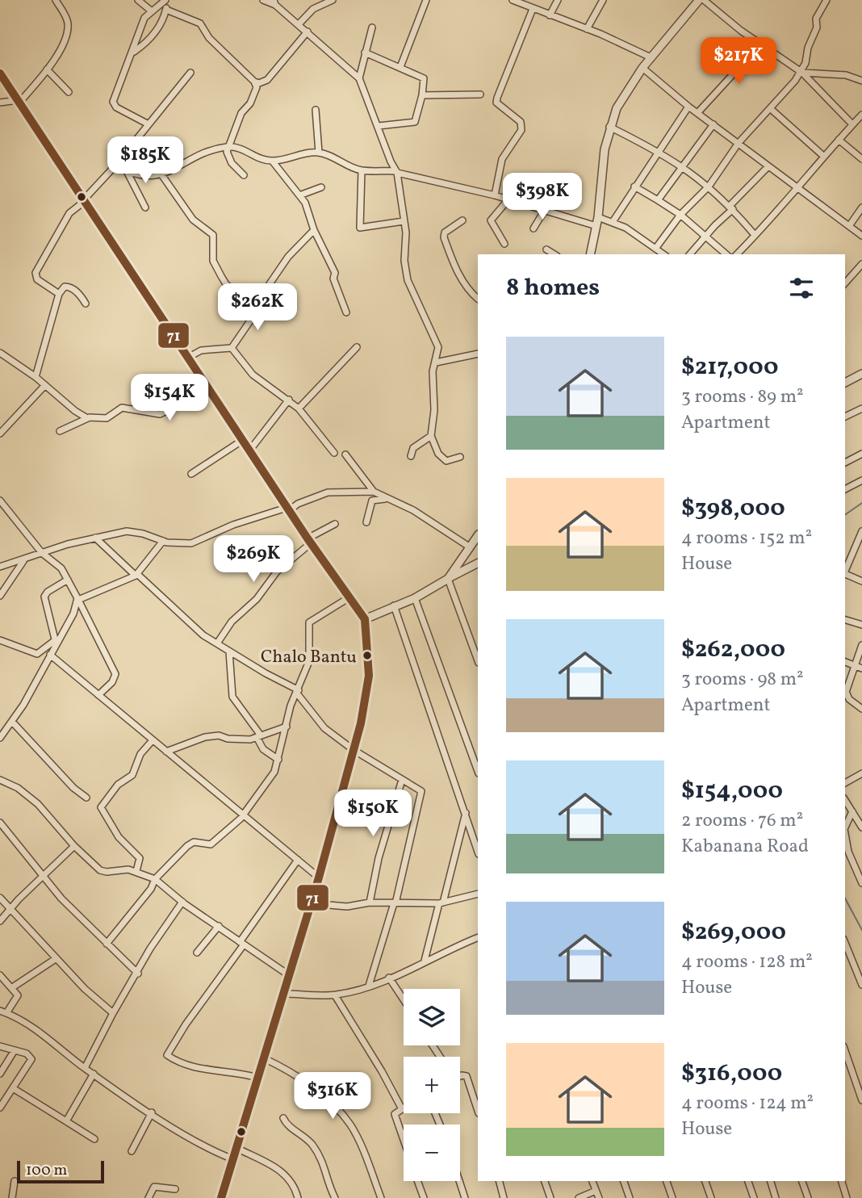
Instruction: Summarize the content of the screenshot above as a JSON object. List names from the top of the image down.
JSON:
{
  "places": ["Chalo Bantu"],
  "lines": ["transit line 71"],
  "scale_bar": "100 m",
  "page": {
    "price": [
      "$217K",
      "$185K",
      "$398K",
      "$262K",
      "$154K",
      "$269K",
      "$150K",
      "$316K"
    ],
    "heading": "8 homes",
    "list": [
      {
        "name": "$217,000",
        "note": "3 rooms · 89 m² · Apartment"
      },
      {
        "name": "$398,000",
        "note": "4 rooms · 152 m² · House"
      },
      {
        "name": "$262,000",
        "note": "3 rooms · 98 m² · Apartment"
      },
      {
        "name": "$154,000",
        "note": "2 rooms · 76 m² · Kabanana Road"
      },
      {
        "name": "$269,000",
        "note": "4 rooms · 128 m² · House"
      },
      {
        "name": "$316,000",
        "note": "4 rooms · 124 m² · House"
      }
    ],
    "map_buttons": ["+", "−"],
    "scale": "100 m"
  }
}
